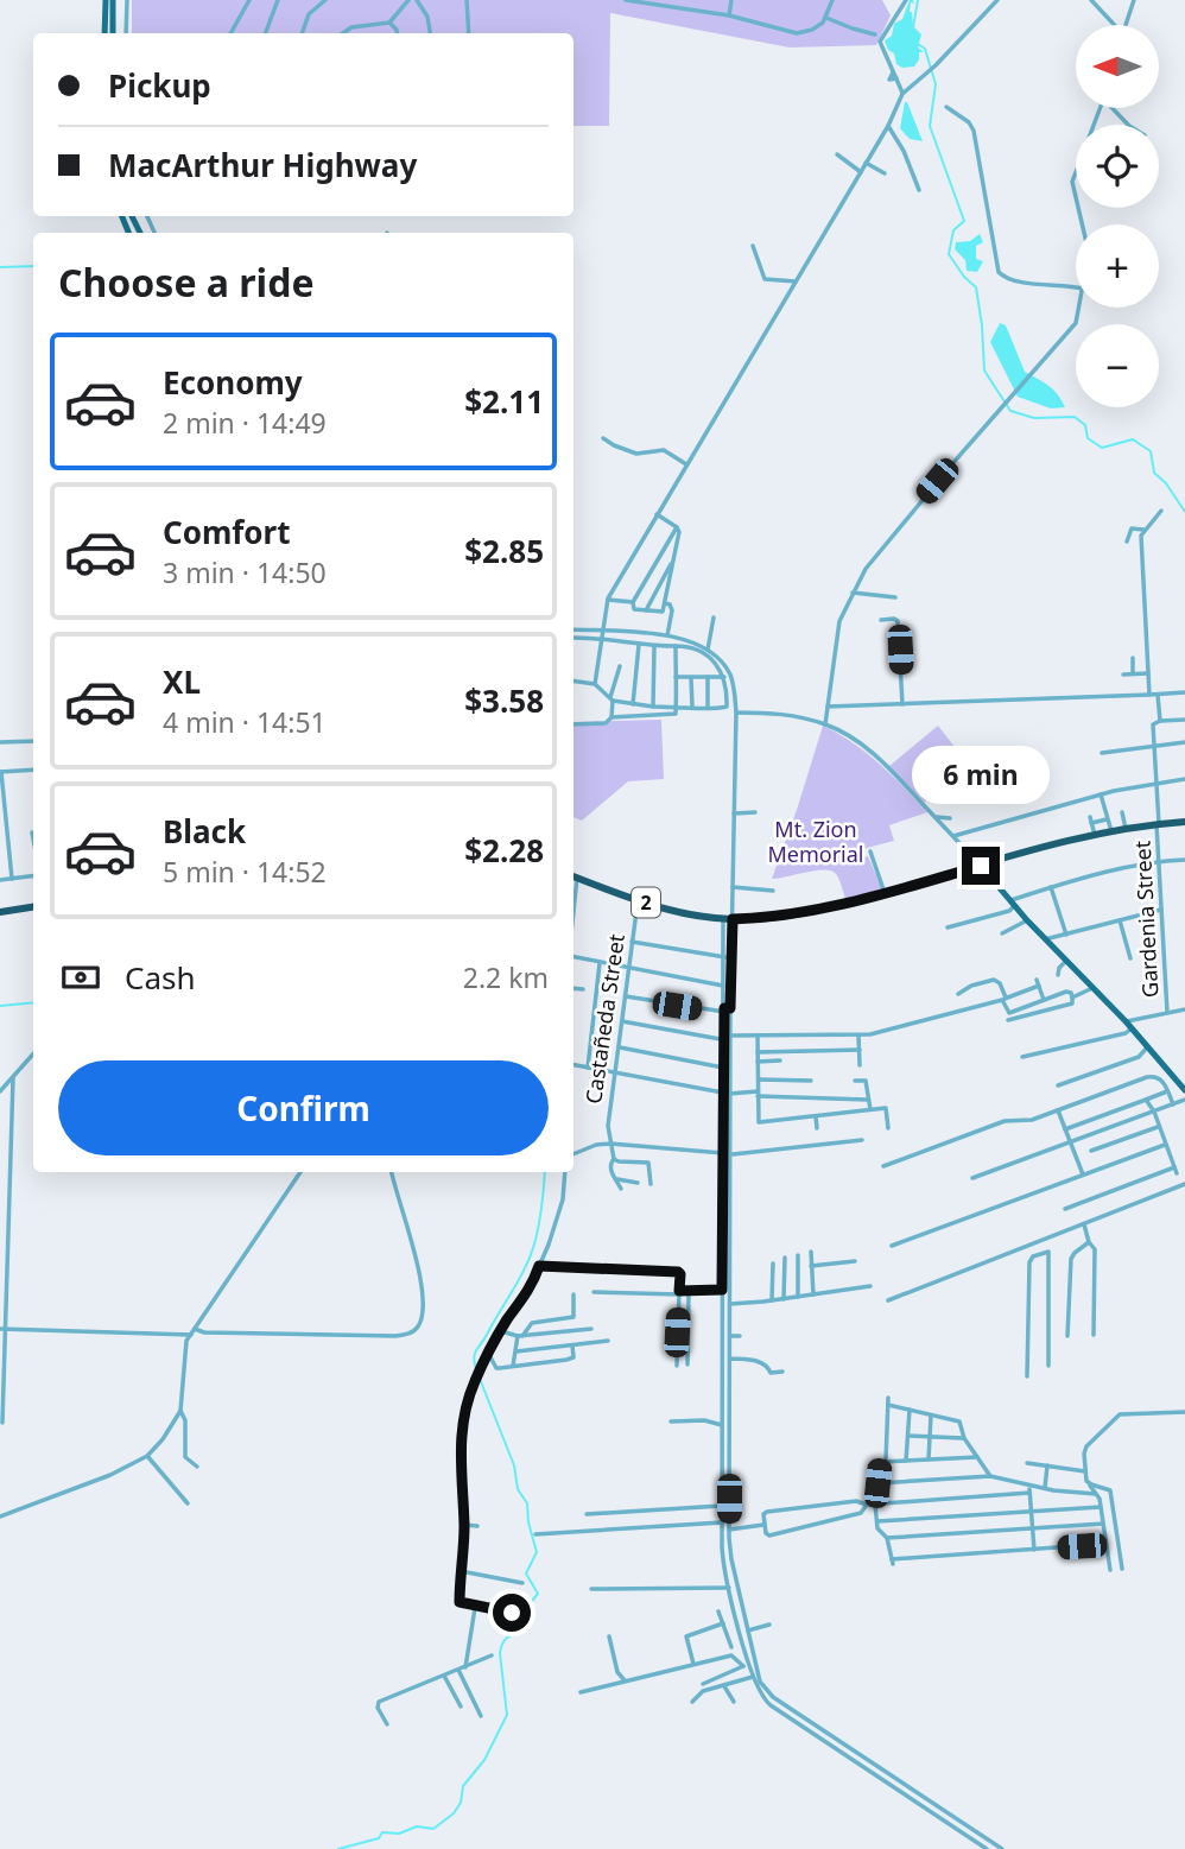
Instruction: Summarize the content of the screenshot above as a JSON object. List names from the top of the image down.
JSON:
{
  "streets": {
    "highway": ["2"],
    "street": ["Gardenia Street", "Castañeda Street"]
  },
  "crossings": [
    ["2", "Gardenia Street"],
    ["2", "Castañeda Street"]
  ],
  "parks": ["Mt. Zion Memorial"],
  "north": "left",
  "page": {
    "map_buttons": ["+", "−"],
    "banner": ["Pickup", "MacArthur Highway"],
    "heading": "Choose a ride",
    "list": [
      {
        "name": "Economy",
        "note": "2 min · 14:49",
        "value": "$2.11"
      },
      {
        "name": "Comfort",
        "note": "3 min · 14:50",
        "value": "$2.85"
      },
      {
        "name": "XL",
        "note": "4 min · 14:51",
        "value": "$3.58"
      },
      {
        "name": "Black",
        "note": "5 min · 14:52",
        "value": "$2.28"
      }
    ],
    "bubble": "6 min",
    "pay": ["Cash", "2.2 km"],
    "buttons": "Confirm"
  }
}
